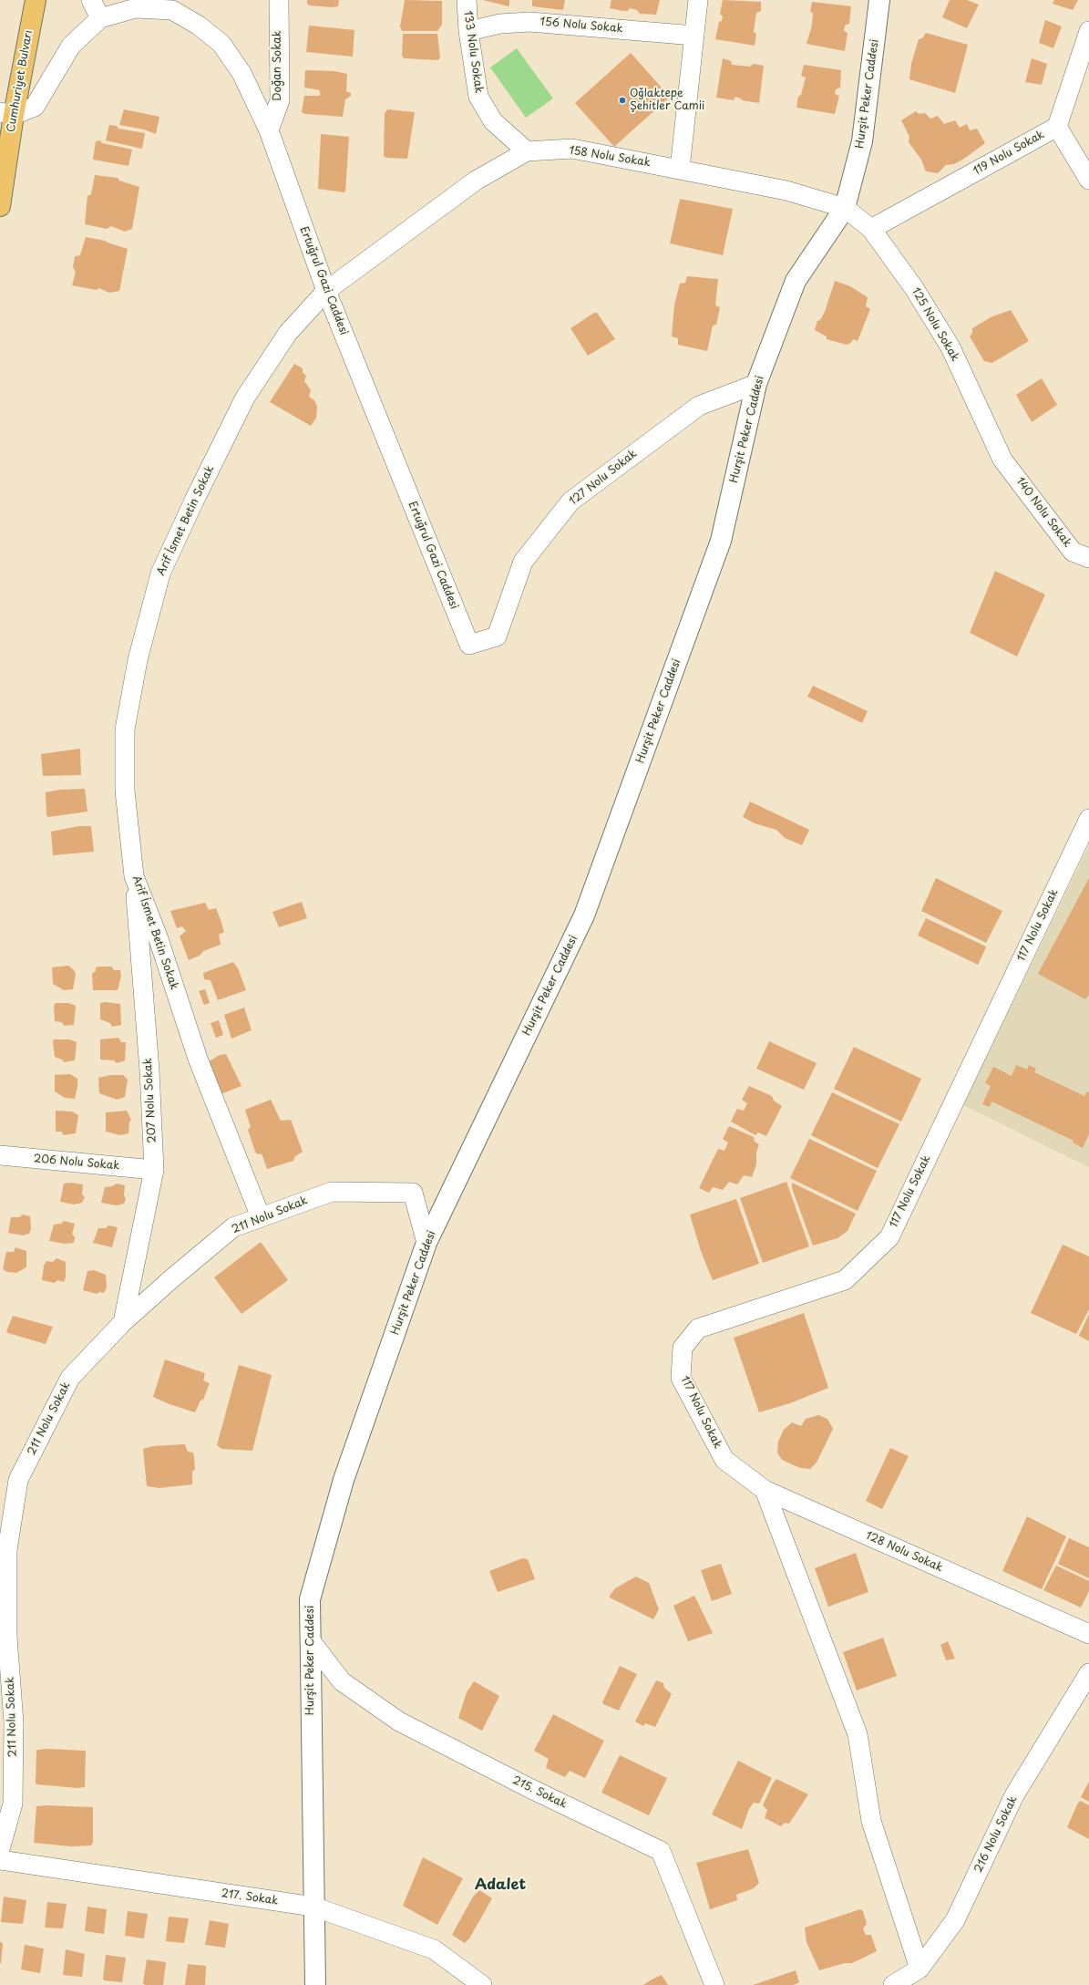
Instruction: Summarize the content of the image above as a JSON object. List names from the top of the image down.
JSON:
{
  "streets": {
    "main road": ["Cumhuriyet Bulvarı"],
    "street": [
      "156 Nolu Sokak",
      "133 Nolu Sokak",
      "Doğan Sokak",
      "Hurşit Peker Caddesi",
      "119 Nolu Sokak",
      "158 Nolu Sokak",
      "Ertuğrul Gazi Caddesi",
      "125 Nolu Sokak",
      "127 Nolu Sokak",
      "140 Nolu Sokak",
      "Arif İsmet Betin Sokak",
      "117 Nolu Sokak",
      "207 Nolu Sokak",
      "206 Nolu Sokak",
      "211 Nolu Sokak",
      "128 Nolu Sokak",
      "215. Sokak",
      "216 Nolu Sokak",
      "217. Sokak"
    ]
  },
  "crossings": [
    ["156 Nolu Sokak", "133 Nolu Sokak"],
    ["133 Nolu Sokak", "158 Nolu Sokak"],
    ["Doğan Sokak", "Ertuğrul Gazi Caddesi"],
    ["Cumhuriyet Bulvarı", "Ertuğrul Gazi Caddesi"],
    ["Hurşit Peker Caddesi", "158 Nolu Sokak"],
    ["Hurşit Peker Caddesi", "125 Nolu Sokak"],
    ["Hurşit Peker Caddesi", "127 Nolu Sokak"],
    ["Hurşit Peker Caddesi", "211 Nolu Sokak"],
    ["Hurşit Peker Caddesi", "215. Sokak"],
    ["Hurşit Peker Caddesi", "217. Sokak"],
    ["119 Nolu Sokak", "125 Nolu Sokak"],
    ["158 Nolu Sokak", "Ertuğrul Gazi Caddesi"],
    ["158 Nolu Sokak", "125 Nolu Sokak"],
    ["158 Nolu Sokak", "Arif İsmet Betin Sokak"],
    ["Ertuğrul Gazi Caddesi", "127 Nolu Sokak"],
    ["Ertuğrul Gazi Caddesi", "Arif İsmet Betin Sokak"],
    ["125 Nolu Sokak", "140 Nolu Sokak"],
    ["Arif İsmet Betin Sokak", "207 Nolu Sokak"],
    ["Arif İsmet Betin Sokak", "211 Nolu Sokak"],
    ["117 Nolu Sokak", "128 Nolu Sokak"],
    ["207 Nolu Sokak", "206 Nolu Sokak"],
    ["207 Nolu Sokak", "211 Nolu Sokak"]
  ],
  "districts": ["Adalet"],
  "places": ["Oğlaktepe Şehitler Camii"]
}
